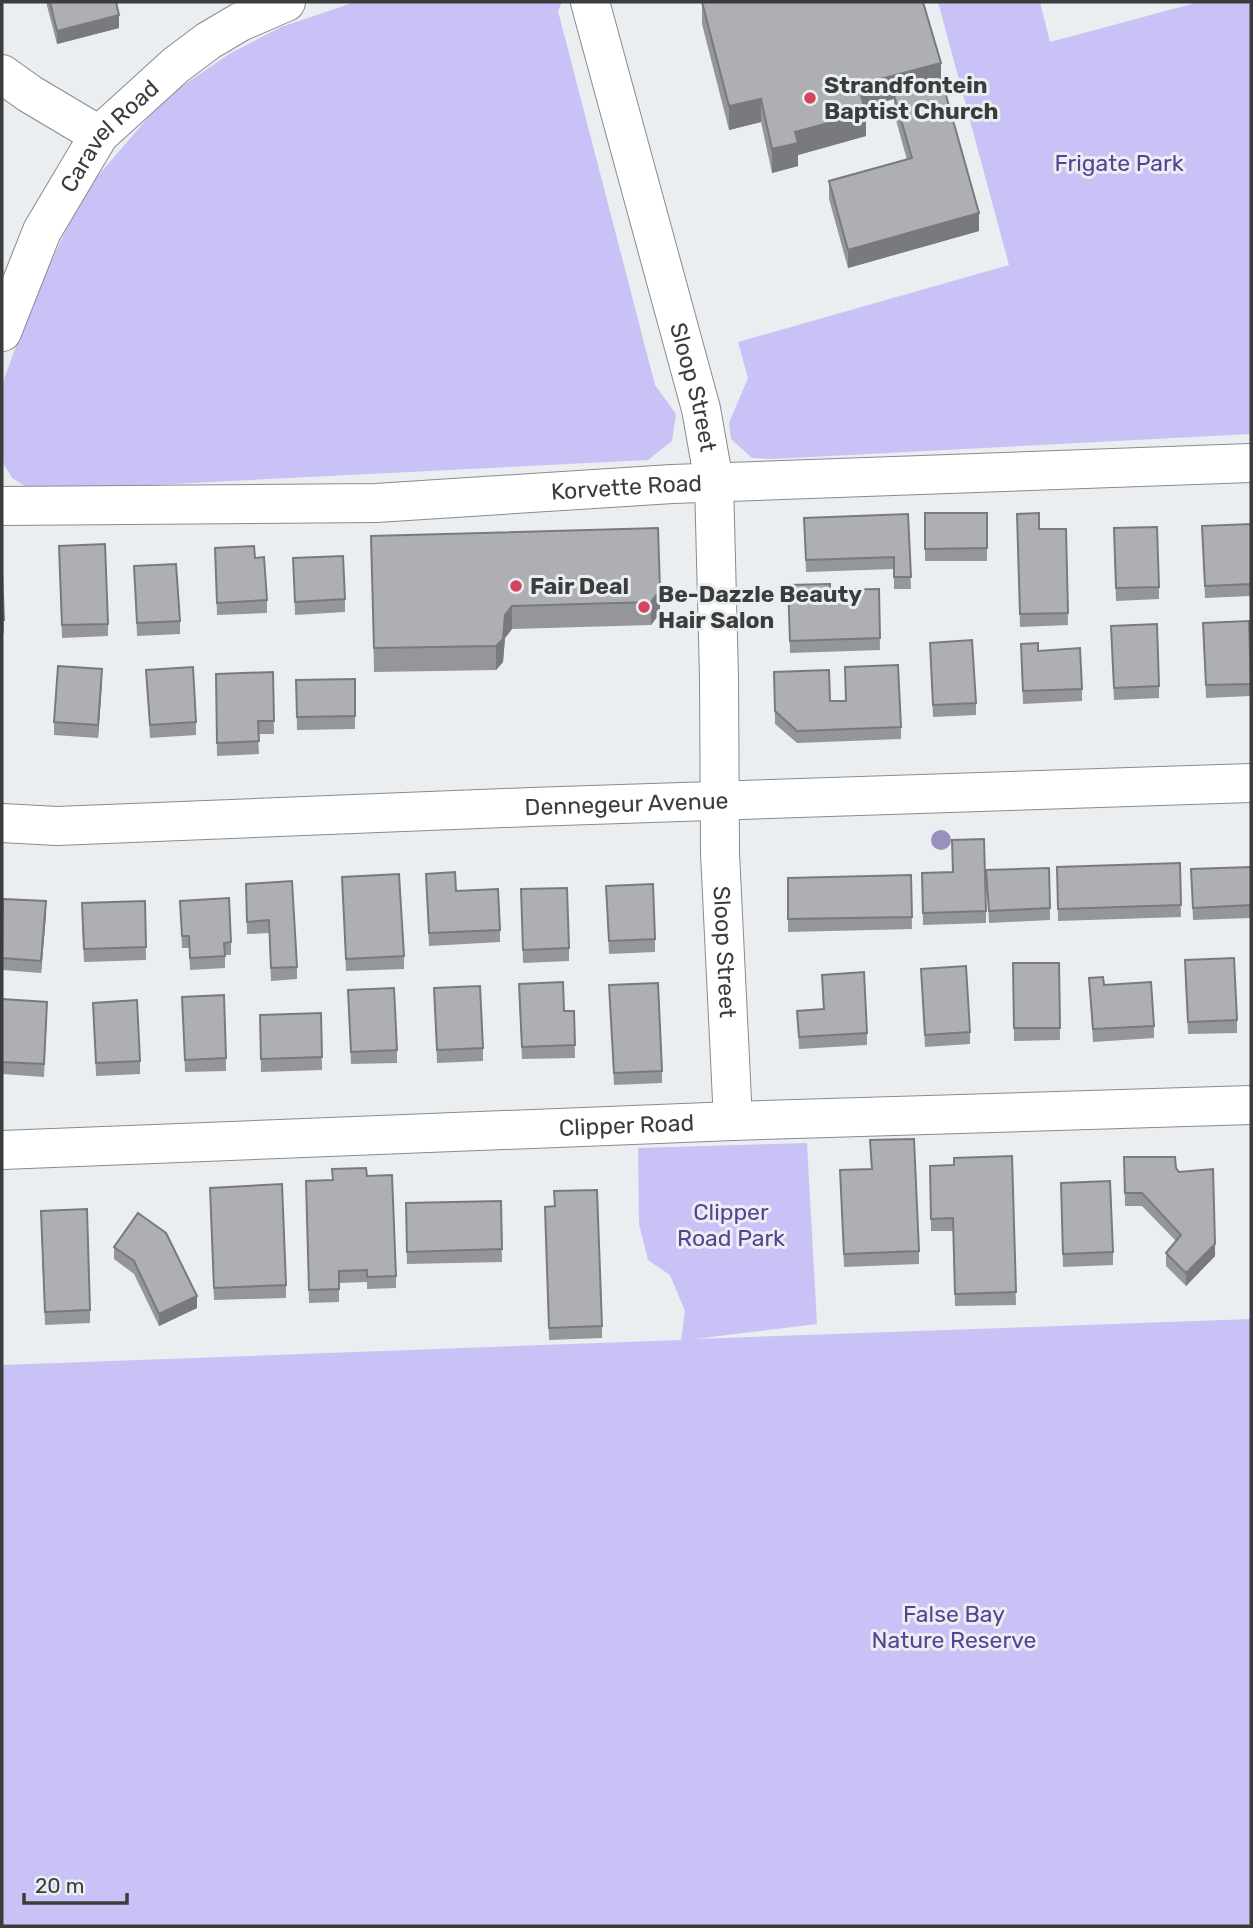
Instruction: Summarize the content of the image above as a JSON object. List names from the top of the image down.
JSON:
{
  "streets": {
    "street": [
      "Caravel Road",
      "Sloop Street",
      "Korvette Road",
      "Dennegeur Avenue",
      "Clipper Road"
    ]
  },
  "crossings": [
    ["Sloop Street", "Korvette Road"],
    ["Sloop Street", "Dennegeur Avenue"],
    ["Sloop Street", "Clipper Road"]
  ],
  "parks": ["Frigate Park", "Clipper Road Park", "False Bay Nature Reserve"],
  "places": ["Strandfontein Baptist Church", "Fair Deal", "Be-Dazzle Beauty Hair Salon"],
  "scale_bar": "20 m"
}
